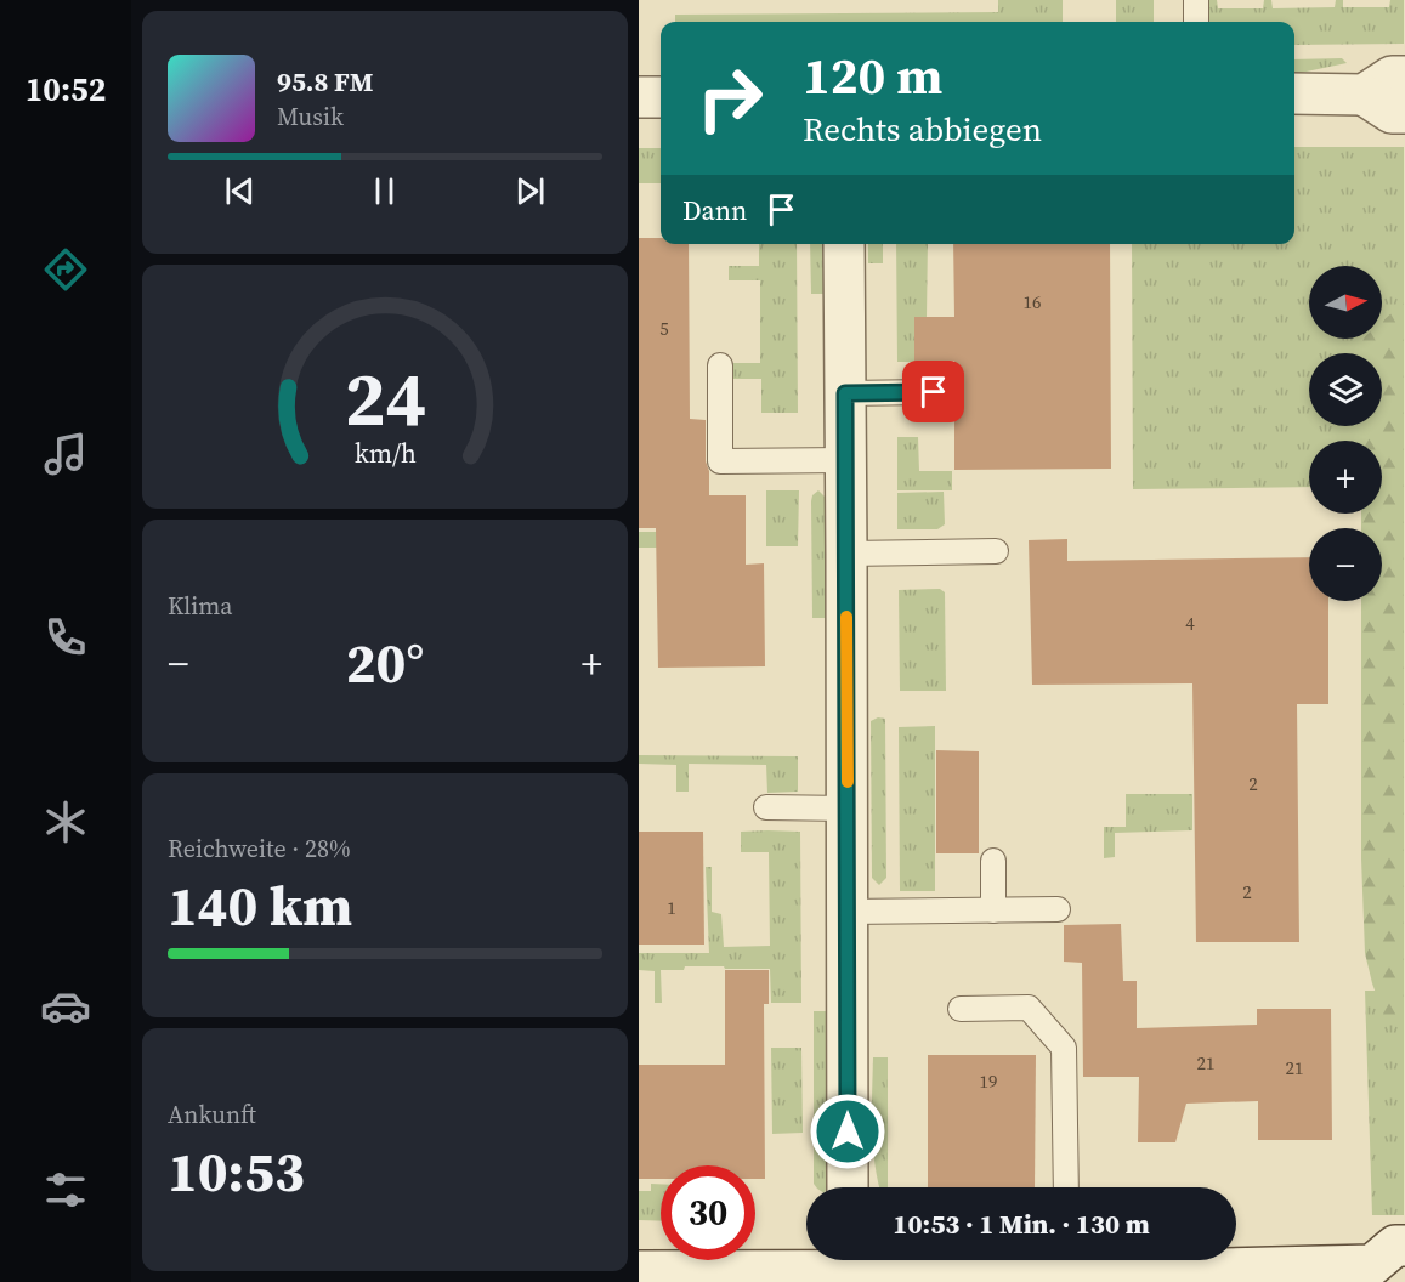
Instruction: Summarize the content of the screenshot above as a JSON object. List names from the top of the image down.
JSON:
{
  "house_numbers": [
    "16",
    "5",
    "4",
    "2",
    "2",
    "1",
    "21",
    "21",
    "19"
  ],
  "north": "right",
  "page": {
    "tabs": "10:52",
    "turn": ["120 m", "Rechts abbiegen"],
    "song": ["95.8 FM", "Musik"],
    "then": "Dann",
    "map_buttons": ["+", "−"],
    "tile": [
      "Klima",
      ["Reichweite · 28%", "140 km"],
      ["Ankunft", "10:53"]
    ],
    "heat": ["−", "20°", "+"],
    "limit": "30",
    "trip": "10:53 · 1 Min. · 130 m",
    "gauge": ["24", "km/h"]
  }
}
